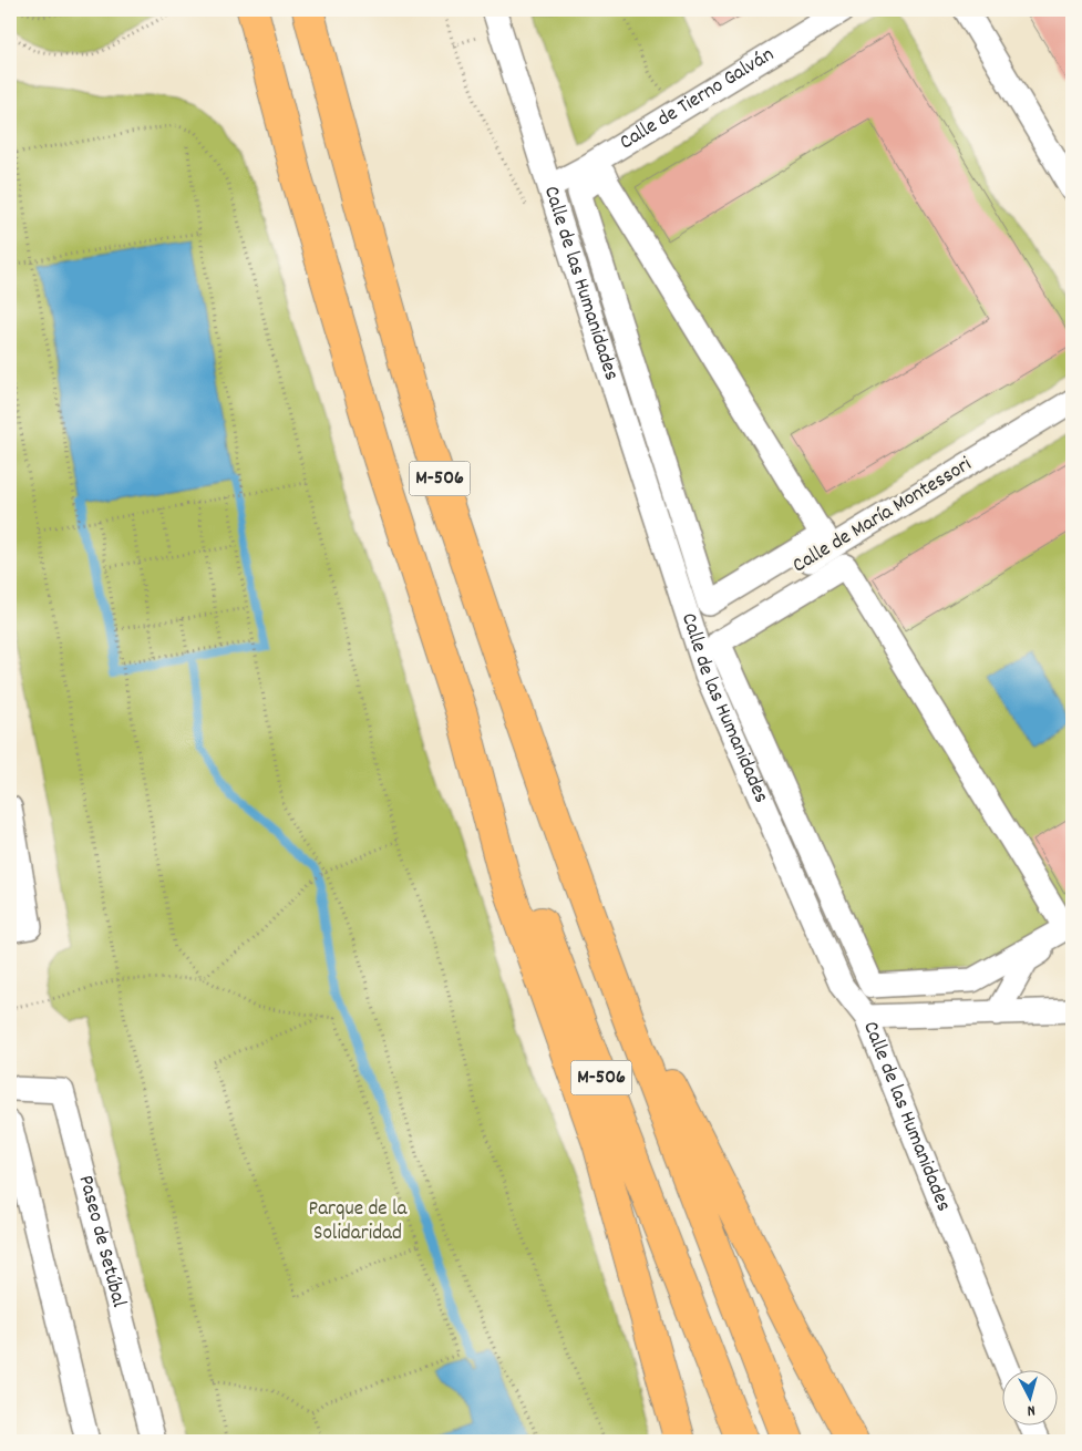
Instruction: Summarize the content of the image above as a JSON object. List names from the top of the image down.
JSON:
{
  "streets": {
    "highway": ["M-506"],
    "street": [
      "Calle de Tierno Galván",
      "Calle de las Humanidades",
      "Calle de María Montessori",
      "Paseo de Setúbal"
    ]
  },
  "crossings": [
    ["Calle de Tierno Galván", "Calle de las Humanidades"],
    ["Calle de las Humanidades", "Calle de María Montessori"]
  ],
  "parks": ["Parque de la Solidaridad"],
  "north": "bottom"
}
